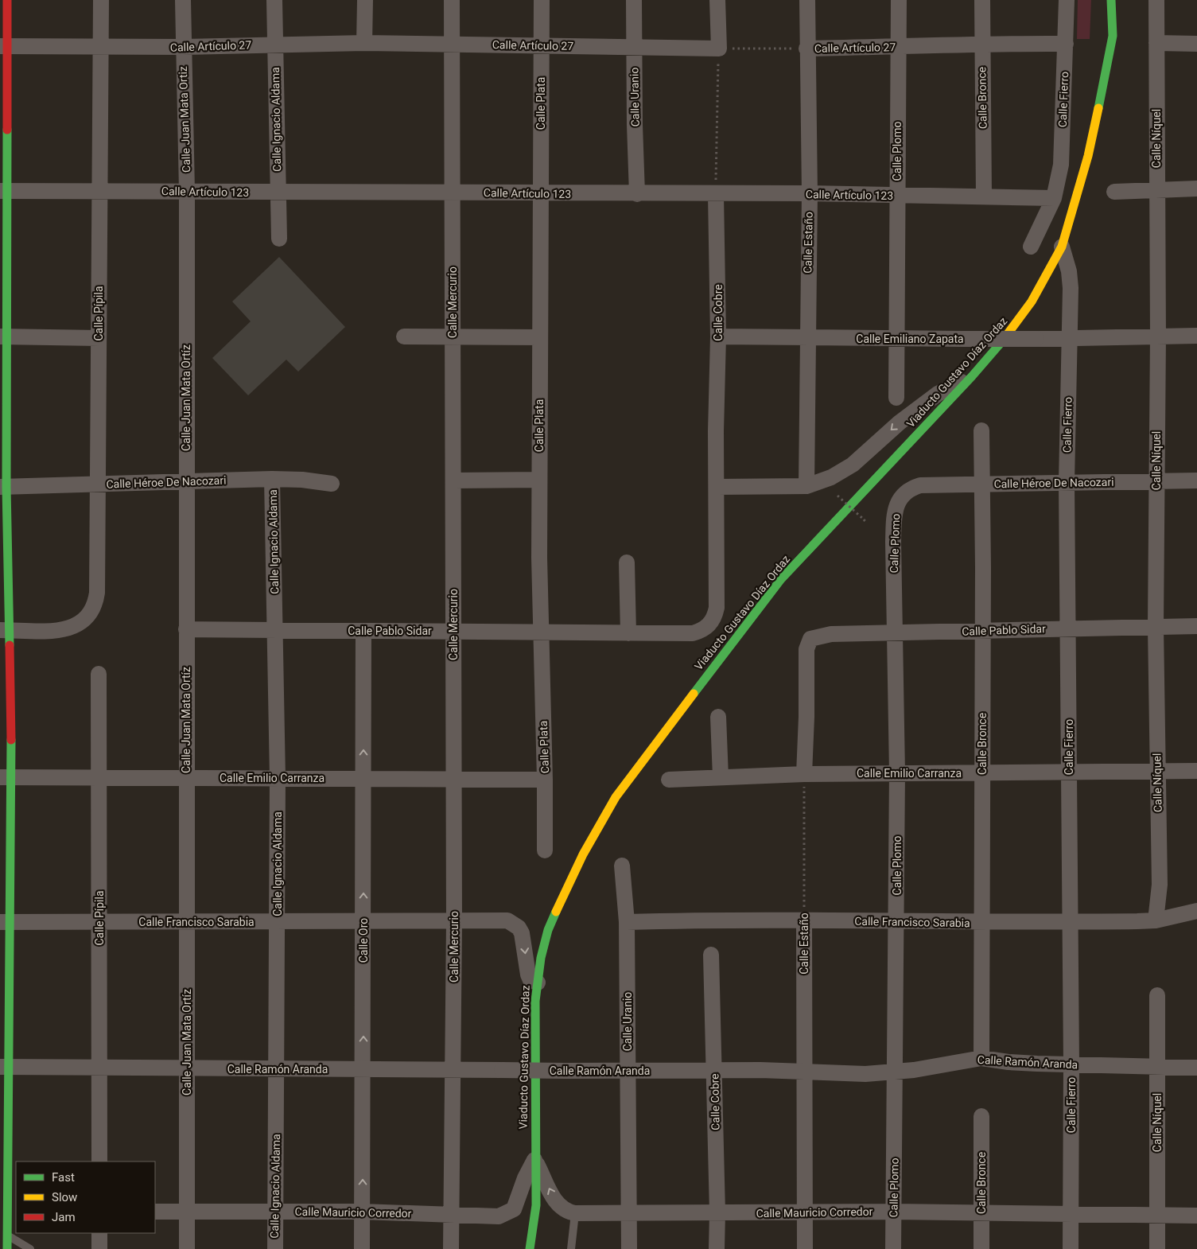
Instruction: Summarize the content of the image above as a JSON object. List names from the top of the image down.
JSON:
{
  "streets": {
    "main road": ["Viaducto Gustavo Díaz Ordaz"],
    "street": [
      "Calle Artículo 27",
      "Calle Uranio",
      "Calle Bronce",
      "Calle Fierro",
      "Calle Plata",
      "Calle Juan Mata Ortiz",
      "Calle Ignacio Aldama",
      "Calle Níquel",
      "Calle Plomo",
      "Calle Artículo 123",
      "Calle Estaño",
      "Calle Mercurio",
      "Calle Cobre",
      "Calle Pípila",
      "Calle Emiliano Zapata",
      "Calle Juan Mata Ortíz",
      "Calle Héroe De Nacozari",
      "Calle Pablo Sidar",
      "Calle Emilio Carranza",
      "Calle Francisco Sarabia",
      "Calle Oro",
      "Calle Ramón Aranda",
      "Calle Mauricio Corredor"
    ]
  },
  "crossings": [
    ["Calle Artículo 27", "Calle Uranio"],
    ["Calle Artículo 27", "Calle Bronce"],
    ["Calle Artículo 27", "Calle Fierro"],
    ["Calle Artículo 27", "Calle Plata"],
    ["Calle Artículo 27", "Calle Juan Mata Ortiz"],
    ["Calle Artículo 27", "Calle Ignacio Aldama"],
    ["Calle Artículo 27", "Calle Plomo"],
    ["Calle Artículo 27", "Calle Estaño"],
    ["Calle Artículo 27", "Calle Mercurio"],
    ["Calle Artículo 27", "Calle Pípila"],
    ["Calle Uranio", "Calle Artículo 123"],
    ["Calle Uranio", "Calle Francisco Sarabia"],
    ["Calle Uranio", "Calle Ramón Aranda"],
    ["Calle Uranio", "Calle Mauricio Corredor"],
    ["Calle Bronce", "Calle Artículo 123"],
    ["Calle Bronce", "Calle Héroe De Nacozari"],
    ["Calle Bronce", "Calle Pablo Sidar"],
    ["Calle Bronce", "Calle Emilio Carranza"],
    ["Calle Bronce", "Calle Francisco Sarabia"],
    ["Calle Bronce", "Calle Ramón Aranda"],
    ["Calle Bronce", "Calle Mauricio Corredor"],
    ["Calle Fierro", "Calle Artículo 123"],
    ["Calle Fierro", "Calle Emiliano Zapata"],
    ["Calle Fierro", "Viaducto Gustavo Díaz Ordaz"],
    ["Calle Fierro", "Calle Héroe De Nacozari"],
    ["Calle Fierro", "Calle Pablo Sidar"],
    ["Calle Fierro", "Calle Emilio Carranza"],
    ["Calle Fierro", "Calle Francisco Sarabia"],
    ["Calle Fierro", "Calle Ramón Aranda"],
    ["Calle Fierro", "Calle Mauricio Corredor"],
    ["Calle Plata", "Calle Artículo 123"],
    ["Calle Plata", "Calle Pablo Sidar"],
    ["Calle Plata", "Calle Emilio Carranza"],
    ["Calle Juan Mata Ortiz", "Calle Artículo 123"],
    ["Calle Juan Mata Ortiz", "Calle Juan Mata Ortíz"],
    ["Calle Ignacio Aldama", "Calle Artículo 123"],
    ["Calle Ignacio Aldama", "Calle Héroe De Nacozari"],
    ["Calle Ignacio Aldama", "Calle Pablo Sidar"],
    ["Calle Ignacio Aldama", "Calle Emilio Carranza"],
    ["Calle Ignacio Aldama", "Calle Francisco Sarabia"],
    ["Calle Ignacio Aldama", "Calle Ramón Aranda"],
    ["Calle Ignacio Aldama", "Calle Mauricio Corredor"],
    ["Calle Níquel", "Calle Emiliano Zapata"],
    ["Calle Níquel", "Calle Héroe De Nacozari"],
    ["Calle Níquel", "Calle Pablo Sidar"],
    ["Calle Níquel", "Calle Emilio Carranza"],
    ["Calle Níquel", "Calle Francisco Sarabia"],
    ["Calle Níquel", "Calle Ramón Aranda"],
    ["Calle Níquel", "Calle Mauricio Corredor"],
    ["Calle Plomo", "Calle Artículo 123"],
    ["Calle Plomo", "Calle Emiliano Zapata"],
    ["Calle Plomo", "Calle Héroe De Nacozari"],
    ["Calle Plomo", "Calle Pablo Sidar"],
    ["Calle Plomo", "Calle Emilio Carranza"],
    ["Calle Plomo", "Calle Francisco Sarabia"],
    ["Calle Plomo", "Calle Ramón Aranda"],
    ["Calle Plomo", "Calle Mauricio Corredor"],
    ["Calle Artículo 123", "Calle Estaño"],
    ["Calle Artículo 123", "Calle Mercurio"],
    ["Calle Artículo 123", "Calle Cobre"],
    ["Calle Artículo 123", "Calle Pípila"],
    ["Calle Artículo 123", "Calle Juan Mata Ortíz"],
    ["Calle Estaño", "Calle Emiliano Zapata"],
    ["Calle Estaño", "Calle Pablo Sidar"],
    ["Calle Estaño", "Calle Emilio Carranza"],
    ["Calle Estaño", "Calle Francisco Sarabia"],
    ["Calle Estaño", "Calle Ramón Aranda"],
    ["Calle Estaño", "Calle Mauricio Corredor"],
    ["Calle Mercurio", "Calle Pablo Sidar"],
    ["Calle Mercurio", "Calle Emilio Carranza"],
    ["Calle Mercurio", "Calle Francisco Sarabia"],
    ["Calle Mercurio", "Calle Ramón Aranda"],
    ["Calle Mercurio", "Calle Mauricio Corredor"],
    ["Calle Cobre", "Calle Emiliano Zapata"],
    ["Calle Cobre", "Calle Pablo Sidar"],
    ["Calle Cobre", "Calle Ramón Aranda"],
    ["Calle Cobre", "Calle Mauricio Corredor"],
    ["Calle Pípila", "Calle Héroe De Nacozari"],
    ["Calle Pípila", "Calle Emilio Carranza"],
    ["Calle Pípila", "Calle Francisco Sarabia"],
    ["Calle Pípila", "Calle Ramón Aranda"],
    ["Viaducto Gustavo Díaz Ordaz", "Calle Francisco Sarabia"],
    ["Viaducto Gustavo Díaz Ordaz", "Calle Mauricio Corredor"],
    ["Calle Juan Mata Ortíz", "Calle Héroe De Nacozari"],
    ["Calle Juan Mata Ortíz", "Calle Pablo Sidar"],
    ["Calle Juan Mata Ortíz", "Calle Emilio Carranza"],
    ["Calle Juan Mata Ortíz", "Calle Francisco Sarabia"],
    ["Calle Juan Mata Ortíz", "Calle Ramón Aranda"],
    ["Calle Juan Mata Ortíz", "Calle Mauricio Corredor"],
    ["Calle Pablo Sidar", "Calle Emilio Carranza"],
    ["Calle Pablo Sidar", "Calle Oro"],
    ["Calle Emilio Carranza", "Calle Oro"],
    ["Calle Francisco Sarabia", "Calle Oro"],
    ["Calle Oro", "Calle Ramón Aranda"],
    ["Calle Oro", "Calle Mauricio Corredor"]
  ],
  "one_way": ["Calle Oro"],
  "legend": ["Fast", "Slow", "Jam"]
}
